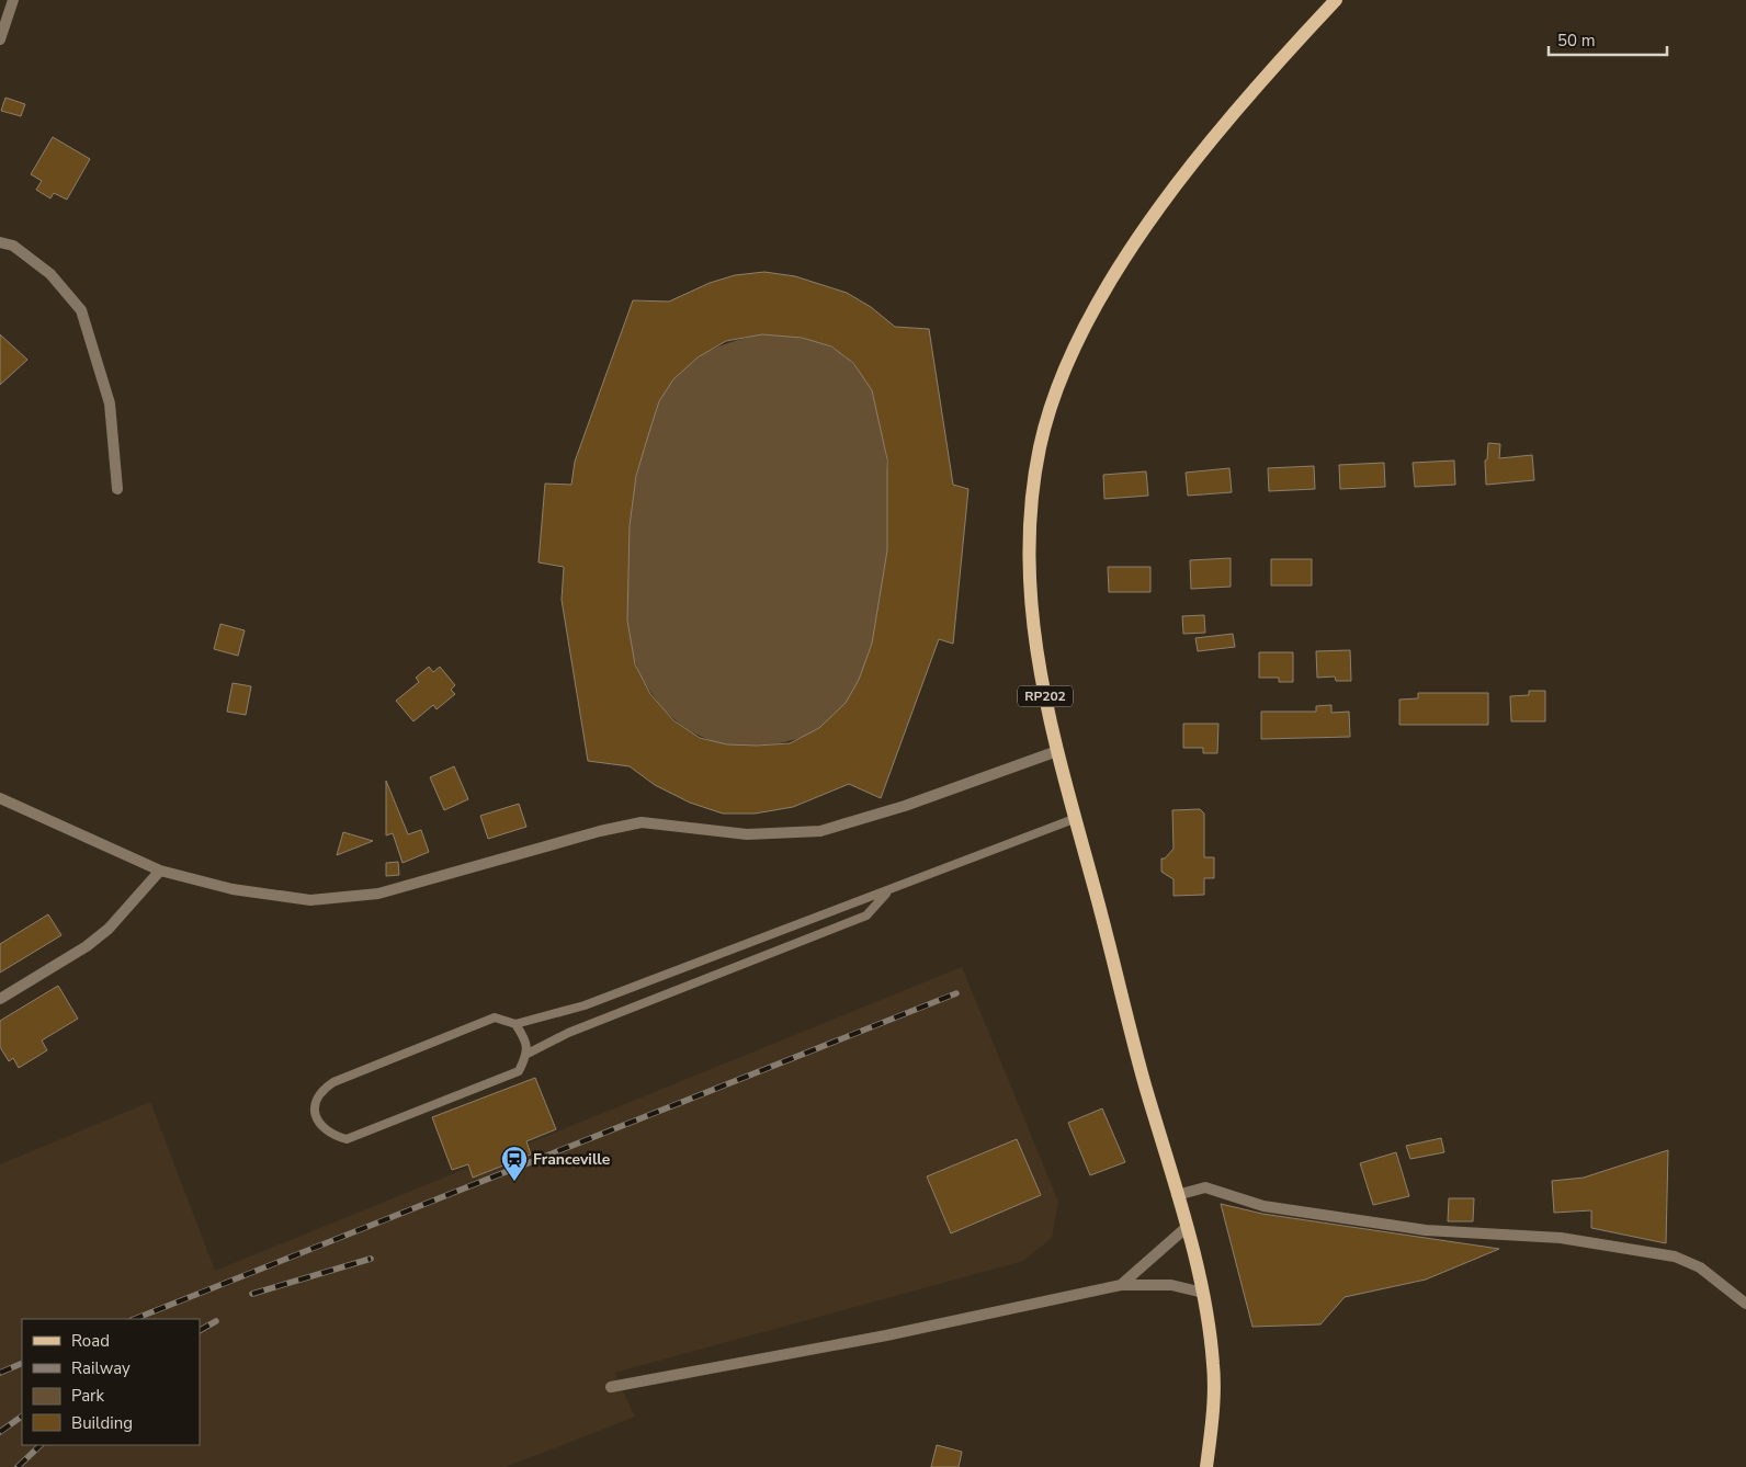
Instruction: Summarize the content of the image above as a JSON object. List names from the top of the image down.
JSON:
{
  "streets": {
    "main road": ["RP202"]
  },
  "places": {
    "station": ["Franceville"]
  },
  "legend": [
    "Road",
    "Railway",
    "Park",
    "Building"
  ],
  "scale_bar": "50 m"
}
